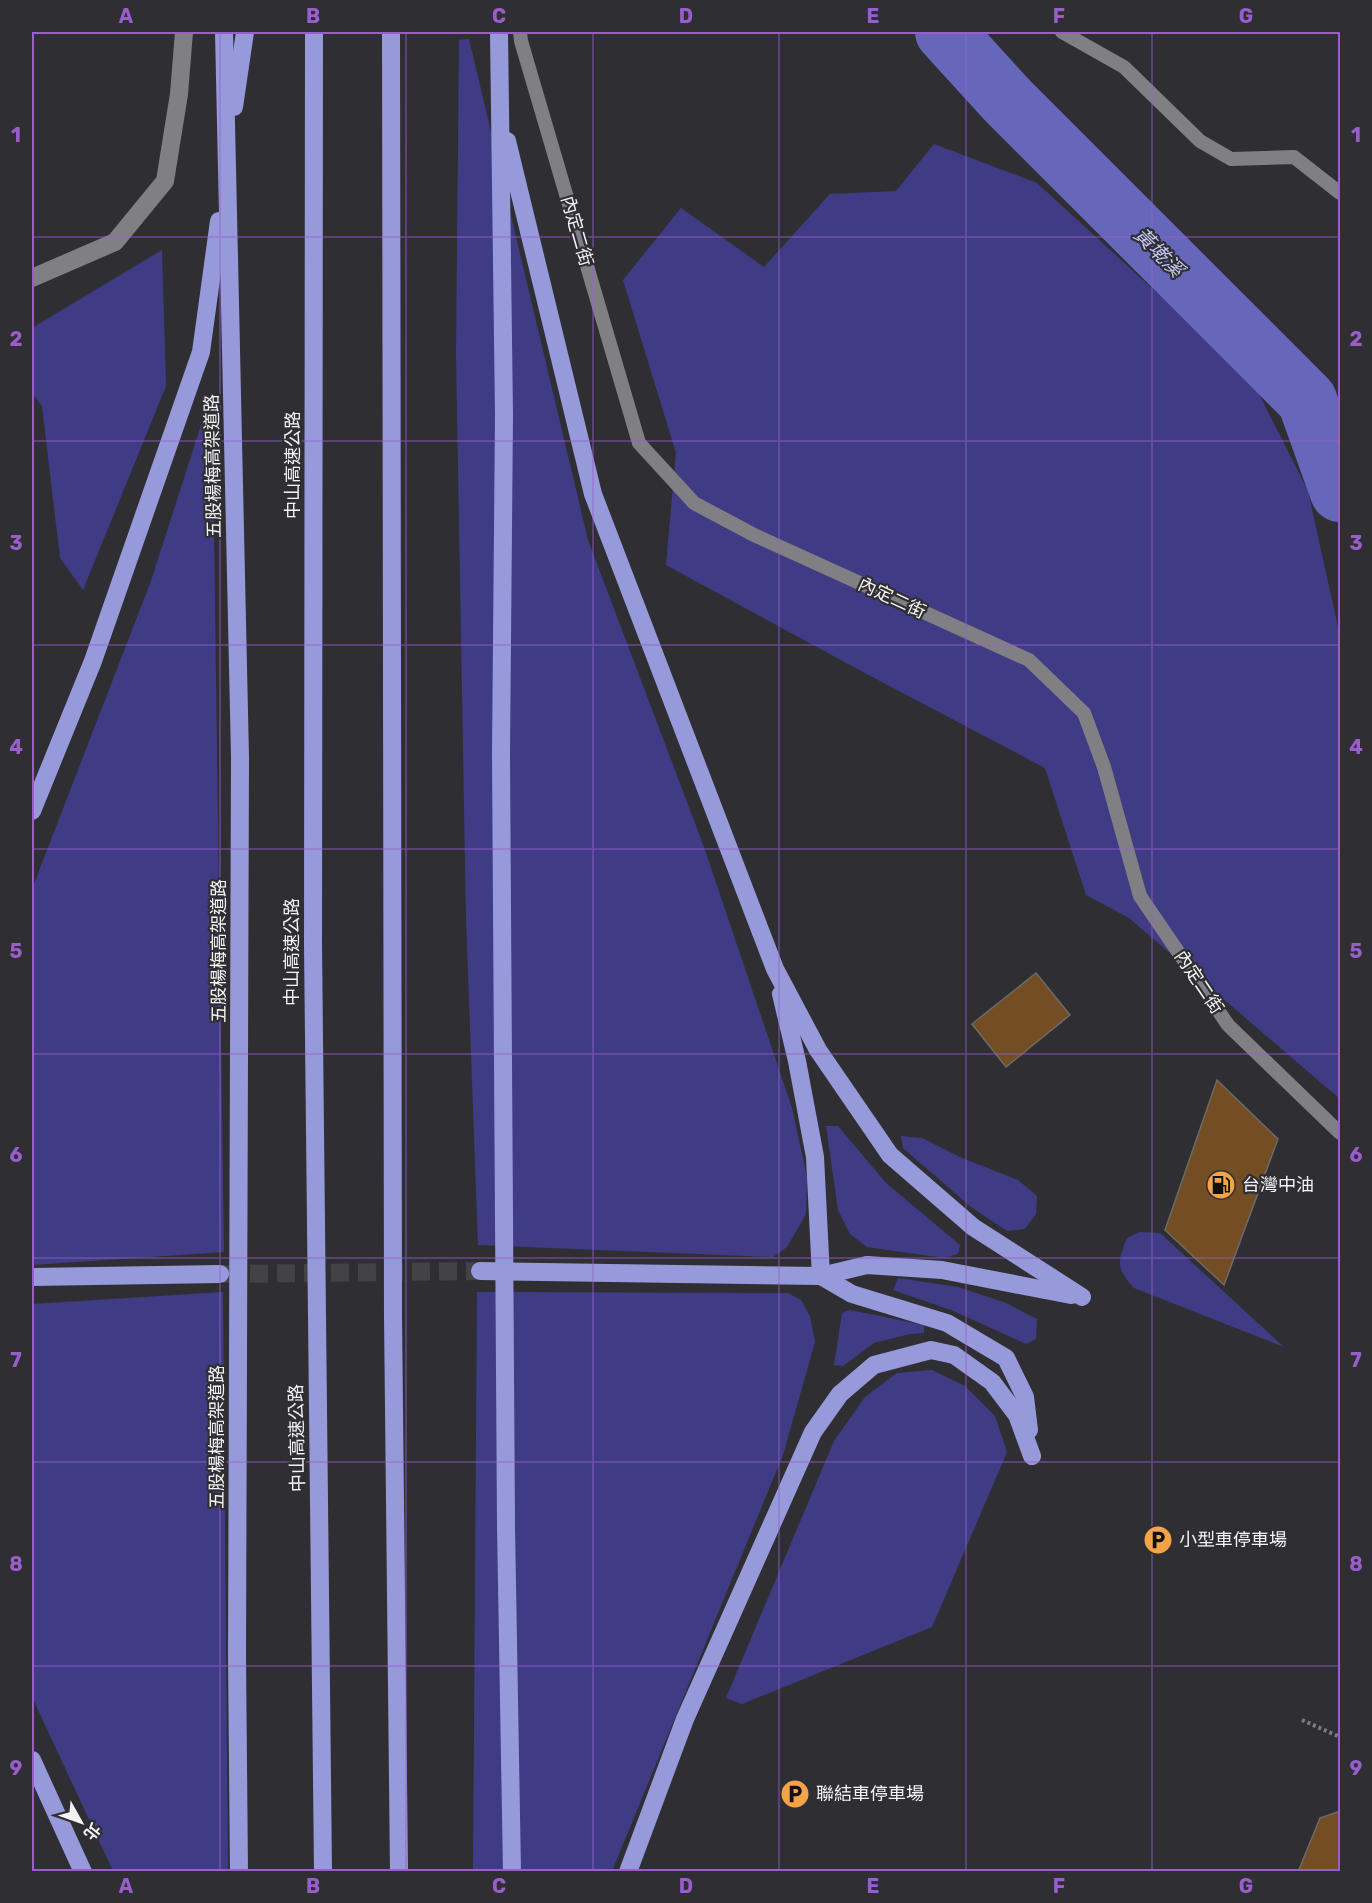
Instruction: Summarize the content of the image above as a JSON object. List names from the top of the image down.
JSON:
{
  "streets": {
    "highway": ["中山高速公路", "五股楊梅高架道路"],
    "lane": ["內定二街"]
  },
  "water": ["黃墘溪"],
  "places": {
    "fuel station": ["台灣中油"],
    "parking": ["小型車停車場", "聯結車停車場"]
  },
  "north": "bottom right",
  "grid": {
    "columns": [
      "A",
      "B",
      "C",
      "D",
      "E",
      "F",
      "G"
    ],
    "rows": [
      "1",
      "2",
      "3",
      "4",
      "5",
      "6",
      "7",
      "8",
      "9"
    ]
  }
}
